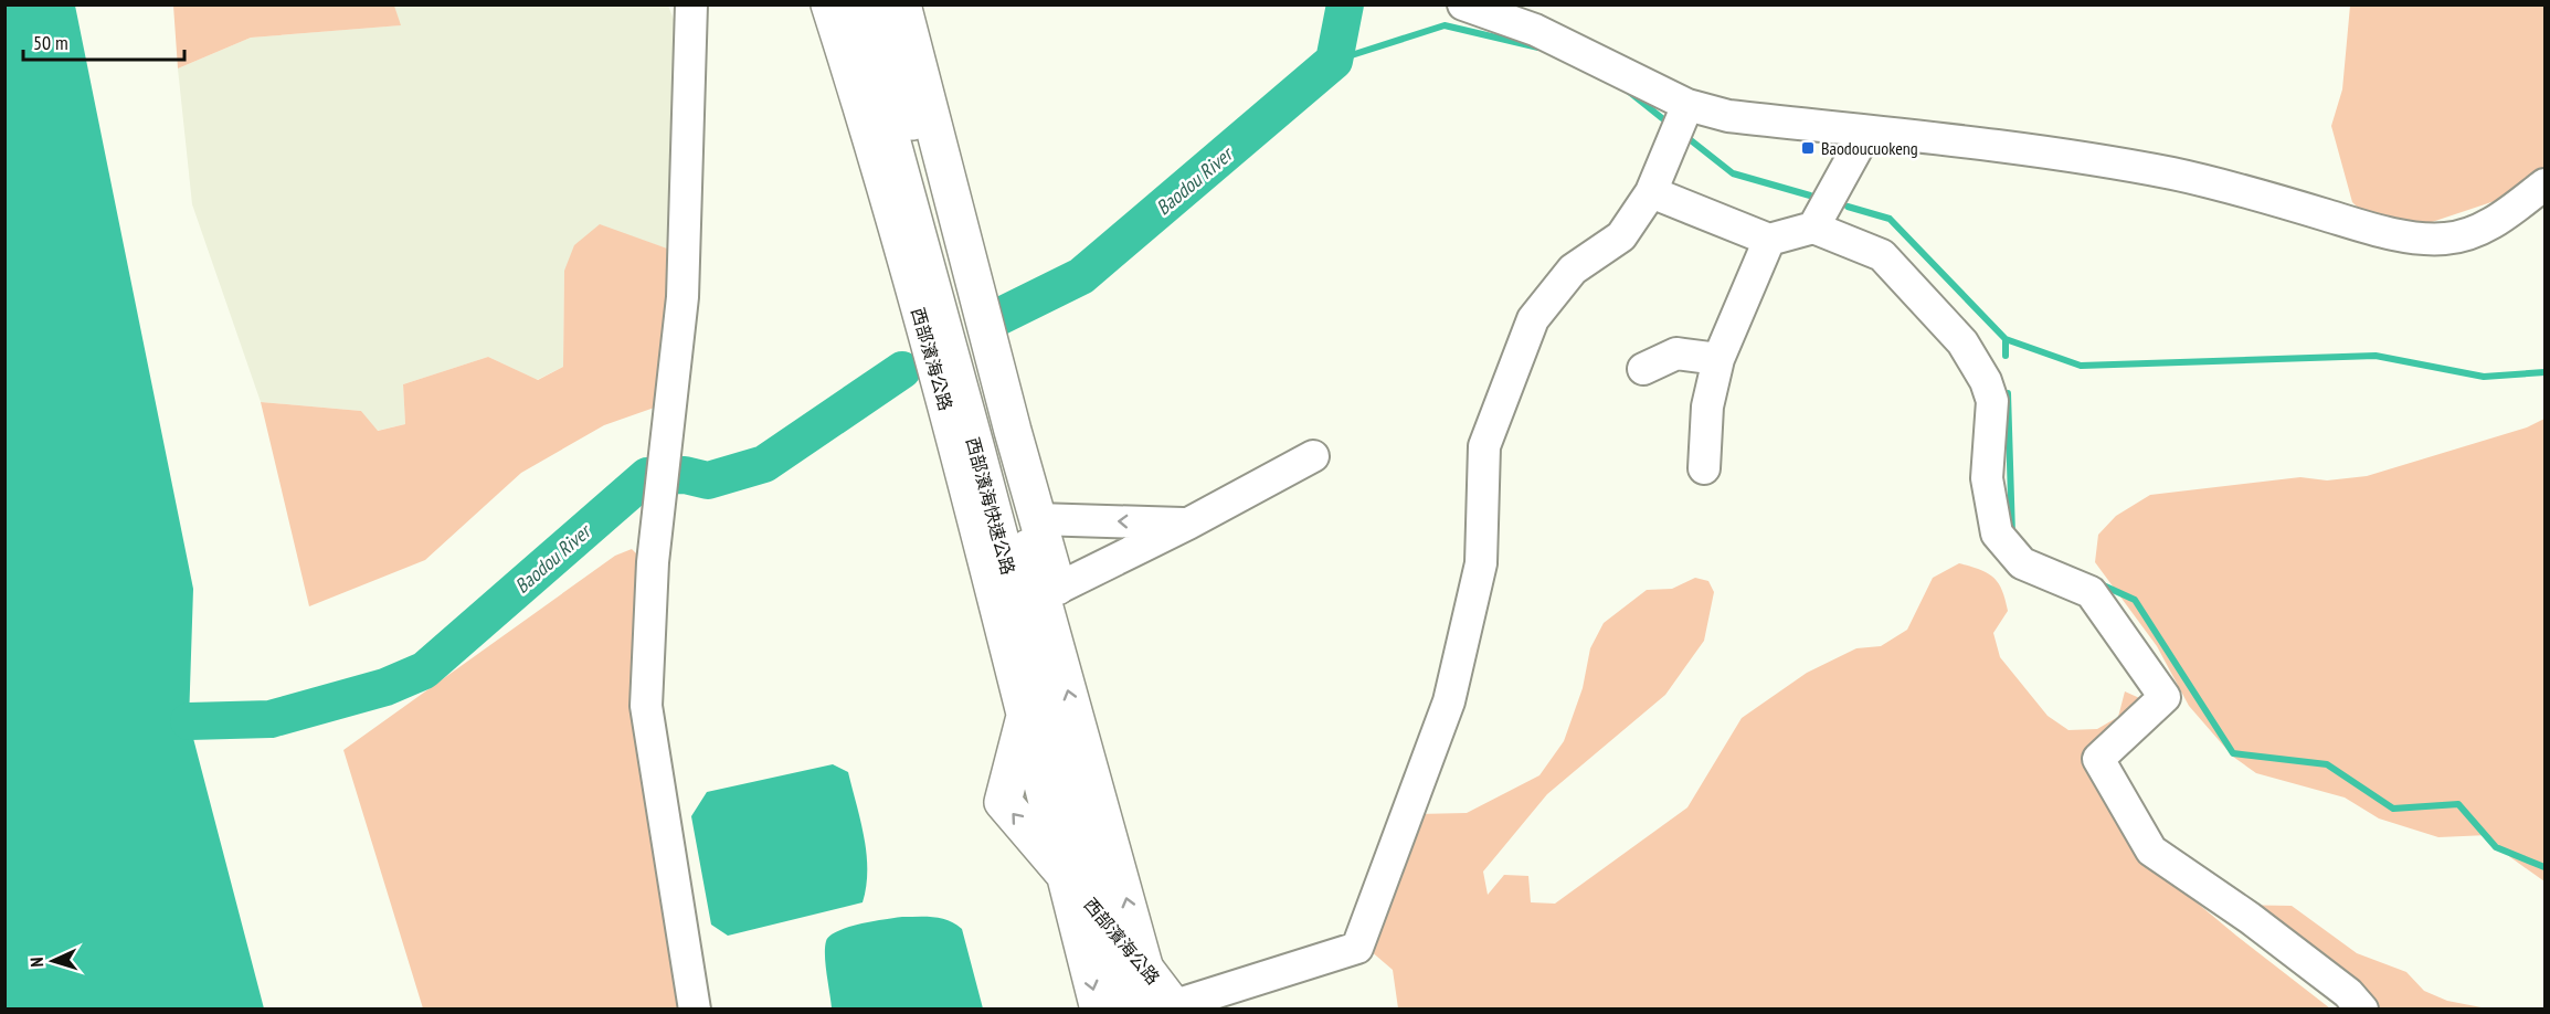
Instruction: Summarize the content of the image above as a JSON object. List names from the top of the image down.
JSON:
{
  "streets": {
    "main road": ["西部濱海公路", "西部濱海快速公路"]
  },
  "crossings": [
    ["西部濱海公路", "西部濱海快速公路"]
  ],
  "water": ["Baodou River"],
  "places": {
    "transit": ["Baodoucuokeng"]
  },
  "scale_bar": "50 m",
  "north": "left"
}
